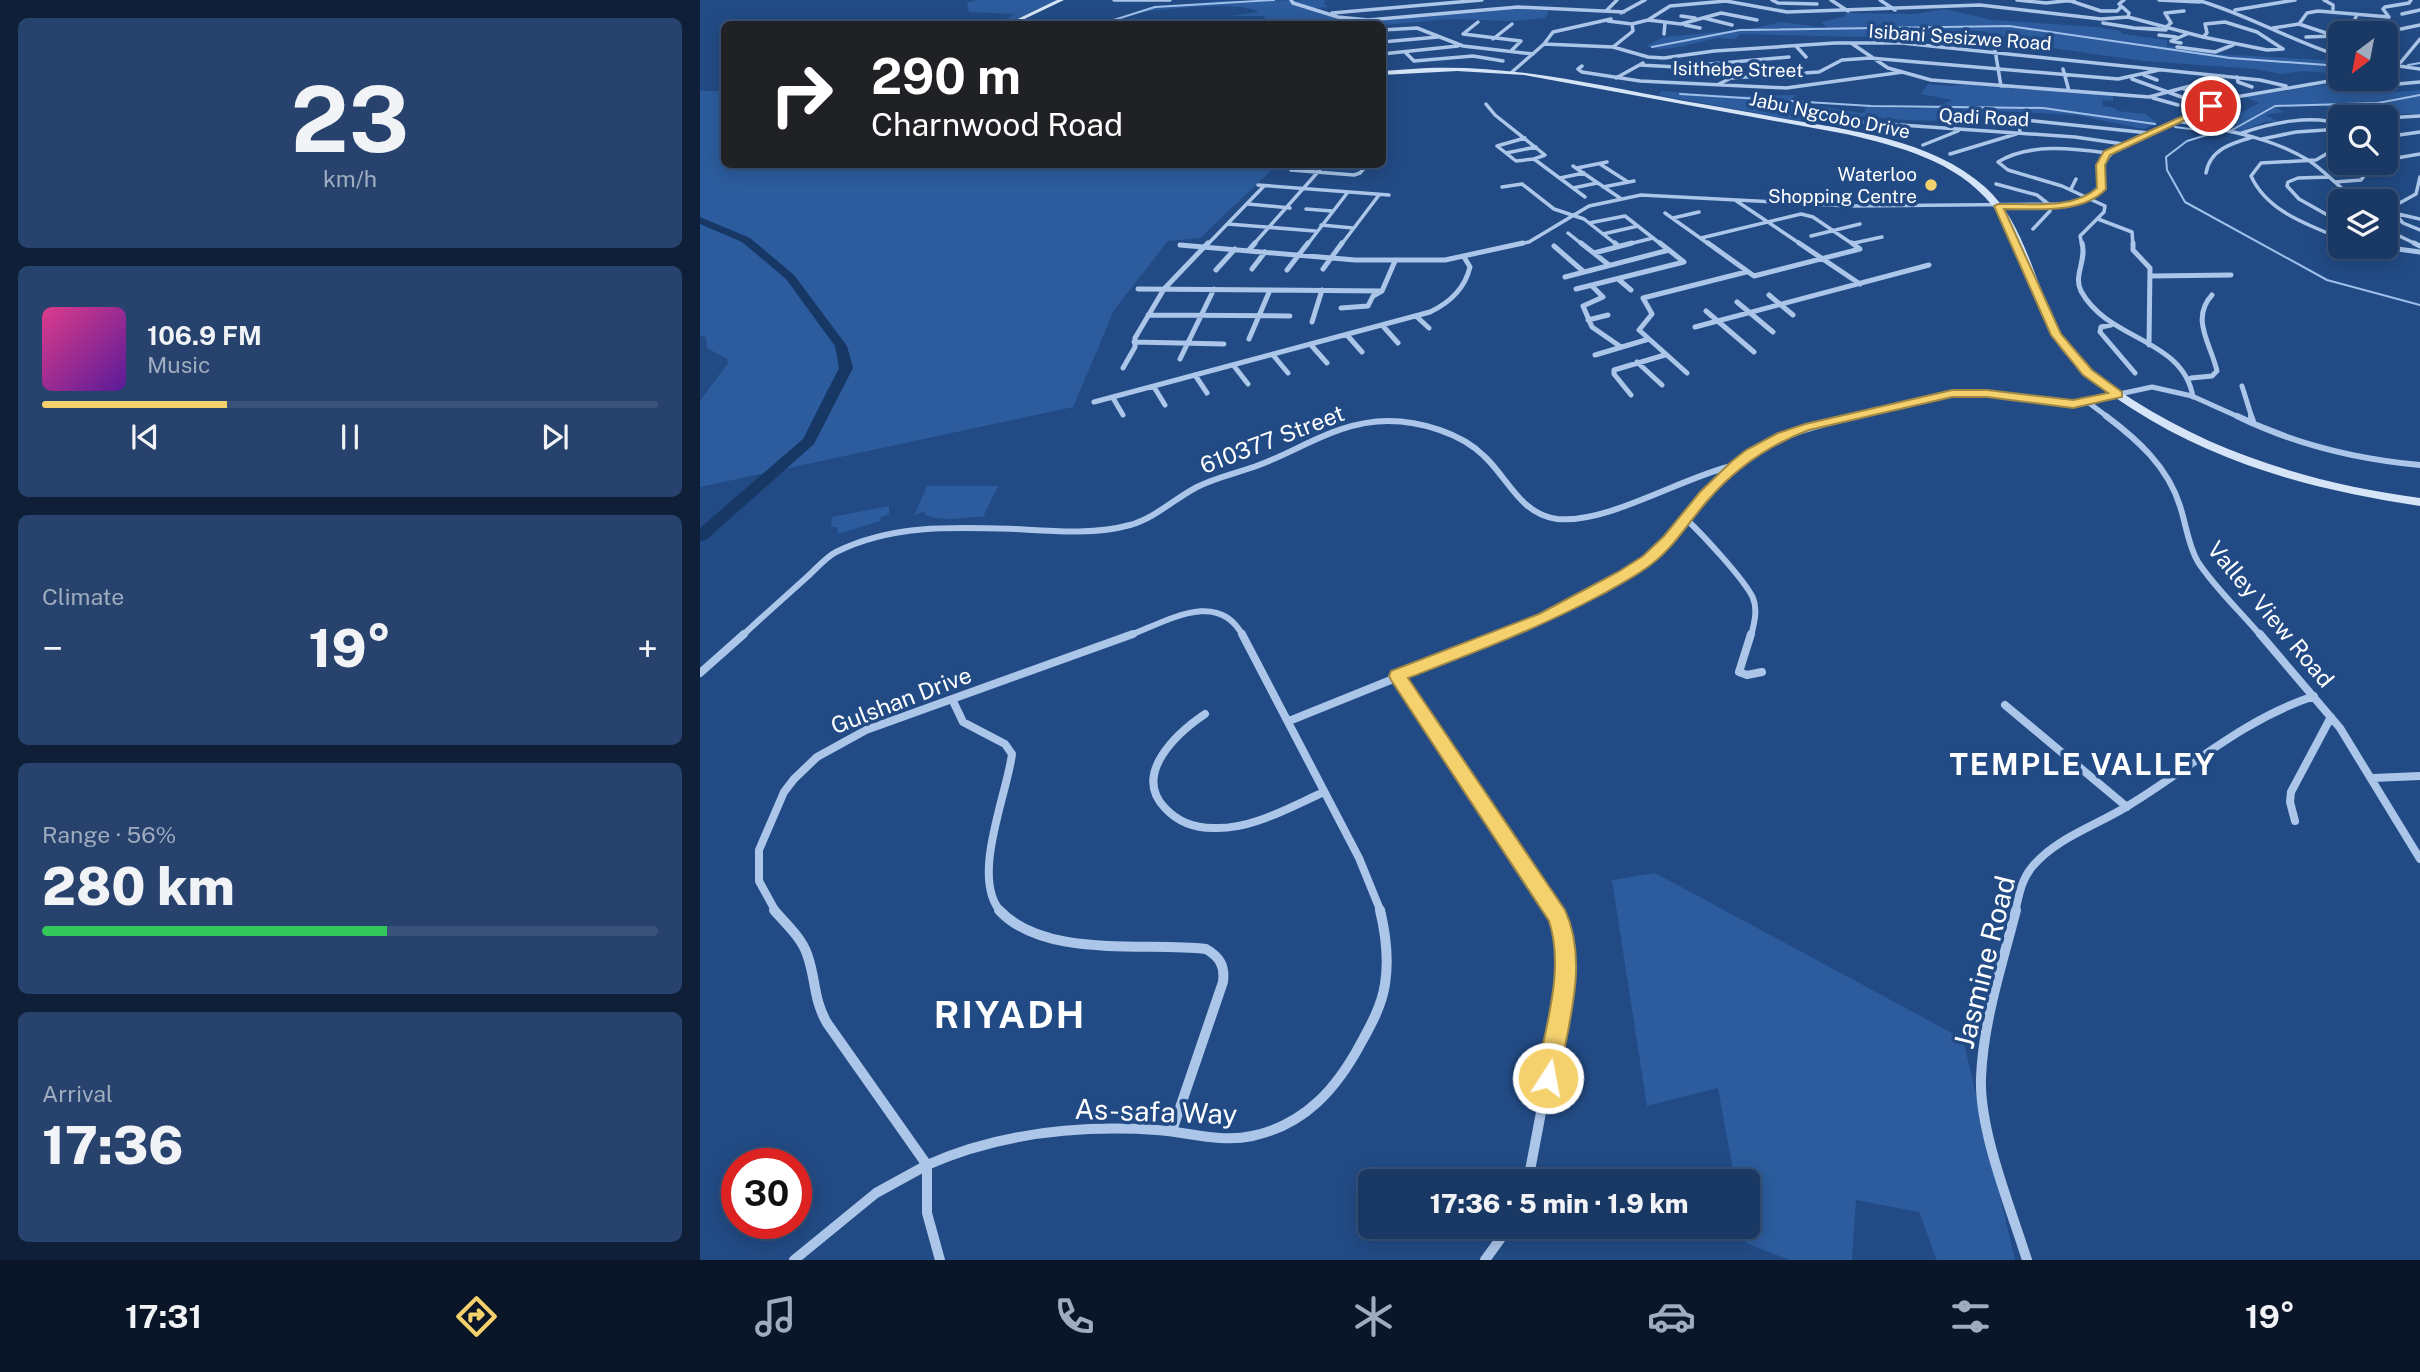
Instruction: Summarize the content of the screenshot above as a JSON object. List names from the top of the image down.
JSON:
{
  "streets": {
    "main road": ["Jabu Ngcobo Drive"],
    "street": [
      "Isibani Sesizwe Road",
      "Isithebe Street",
      "Qadi Road",
      "610377 Street",
      "Valley View Road",
      "Gulshan Drive",
      "Jasmine Road",
      "As-safa Way"
    ]
  },
  "crossings": [
    ["Valley View Road", "Jasmine Road"],
    ["Gulshan Drive", "As-safa Way"]
  ],
  "districts": ["TEMPLE VALLEY", "RIYADH"],
  "places": ["Waterloo Shopping Centre"],
  "north": "bottom left",
  "page": {
    "tile": [
      ["23", "km/h"],
      "Climate",
      ["Range · 56%", "280 km"],
      ["Arrival", "17:36"]
    ],
    "turn": ["290 m", "Charnwood Road"],
    "song": ["106.9 FM", "Music"],
    "heat": ["−", "19°", "+"],
    "limit": "30",
    "trip": "17:36 · 5 min · 1.9 km",
    "tabs": ["17:31", "19°"]
  }
}
